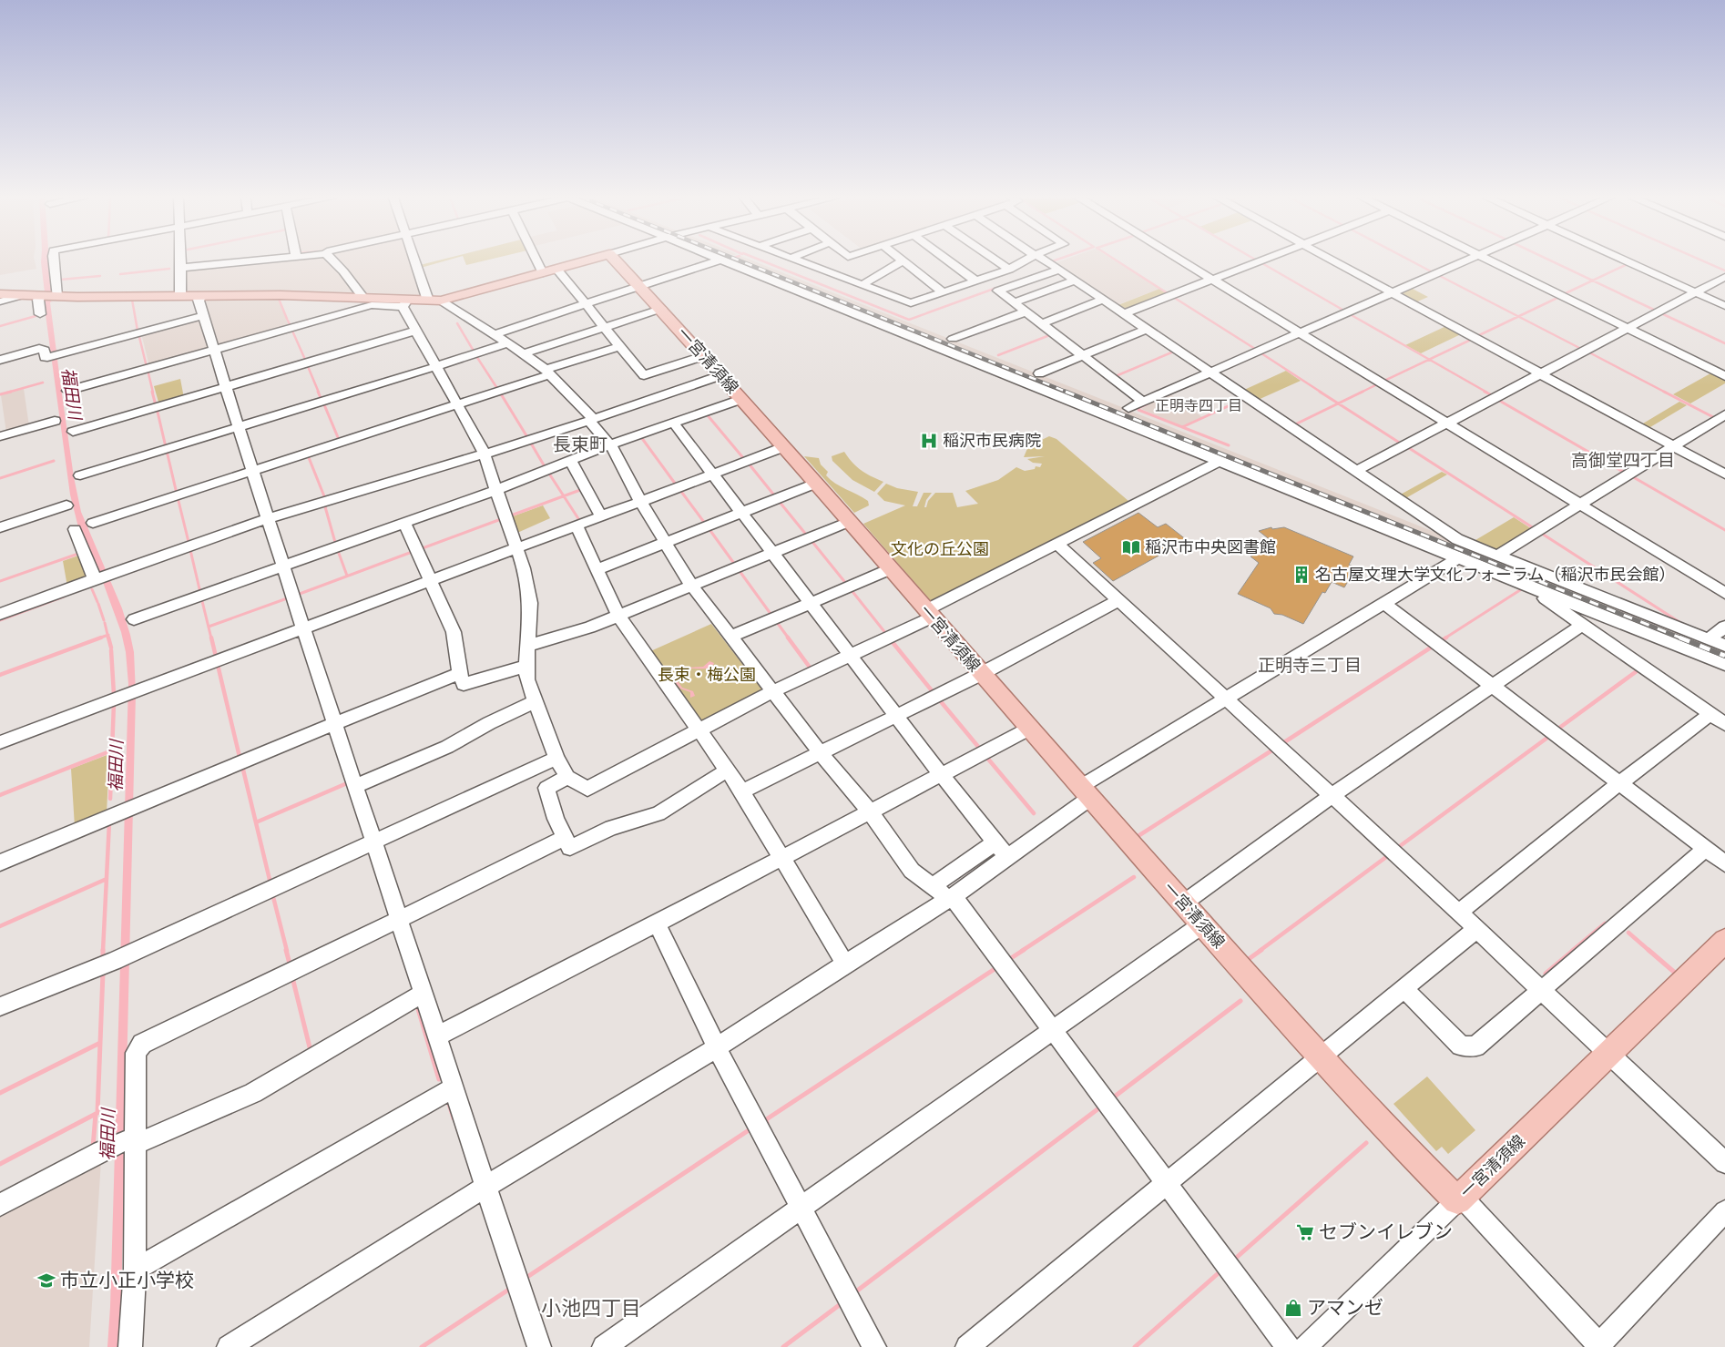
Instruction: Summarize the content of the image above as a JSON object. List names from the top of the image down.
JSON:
{
  "streets": {
    "main road": ["一宮清須線"]
  },
  "districts": [
    "正明寺四丁目",
    "長束町",
    "高御堂四丁目",
    "正明寺三丁目",
    "小池四丁目"
  ],
  "water": ["福田川"],
  "parks": ["文化の丘公園", "長束・梅公園"],
  "places": {
    "hospital": ["稲沢市民病院"],
    "library": ["稲沢市中央図書館"],
    "building": ["名古屋文理大学文化フォーラム（稲沢市民会館）"],
    "supermarket": ["セブンイレブン"],
    "school or university": ["市立小正小学校"],
    "shop": ["アマンゼ"]
  }
}
